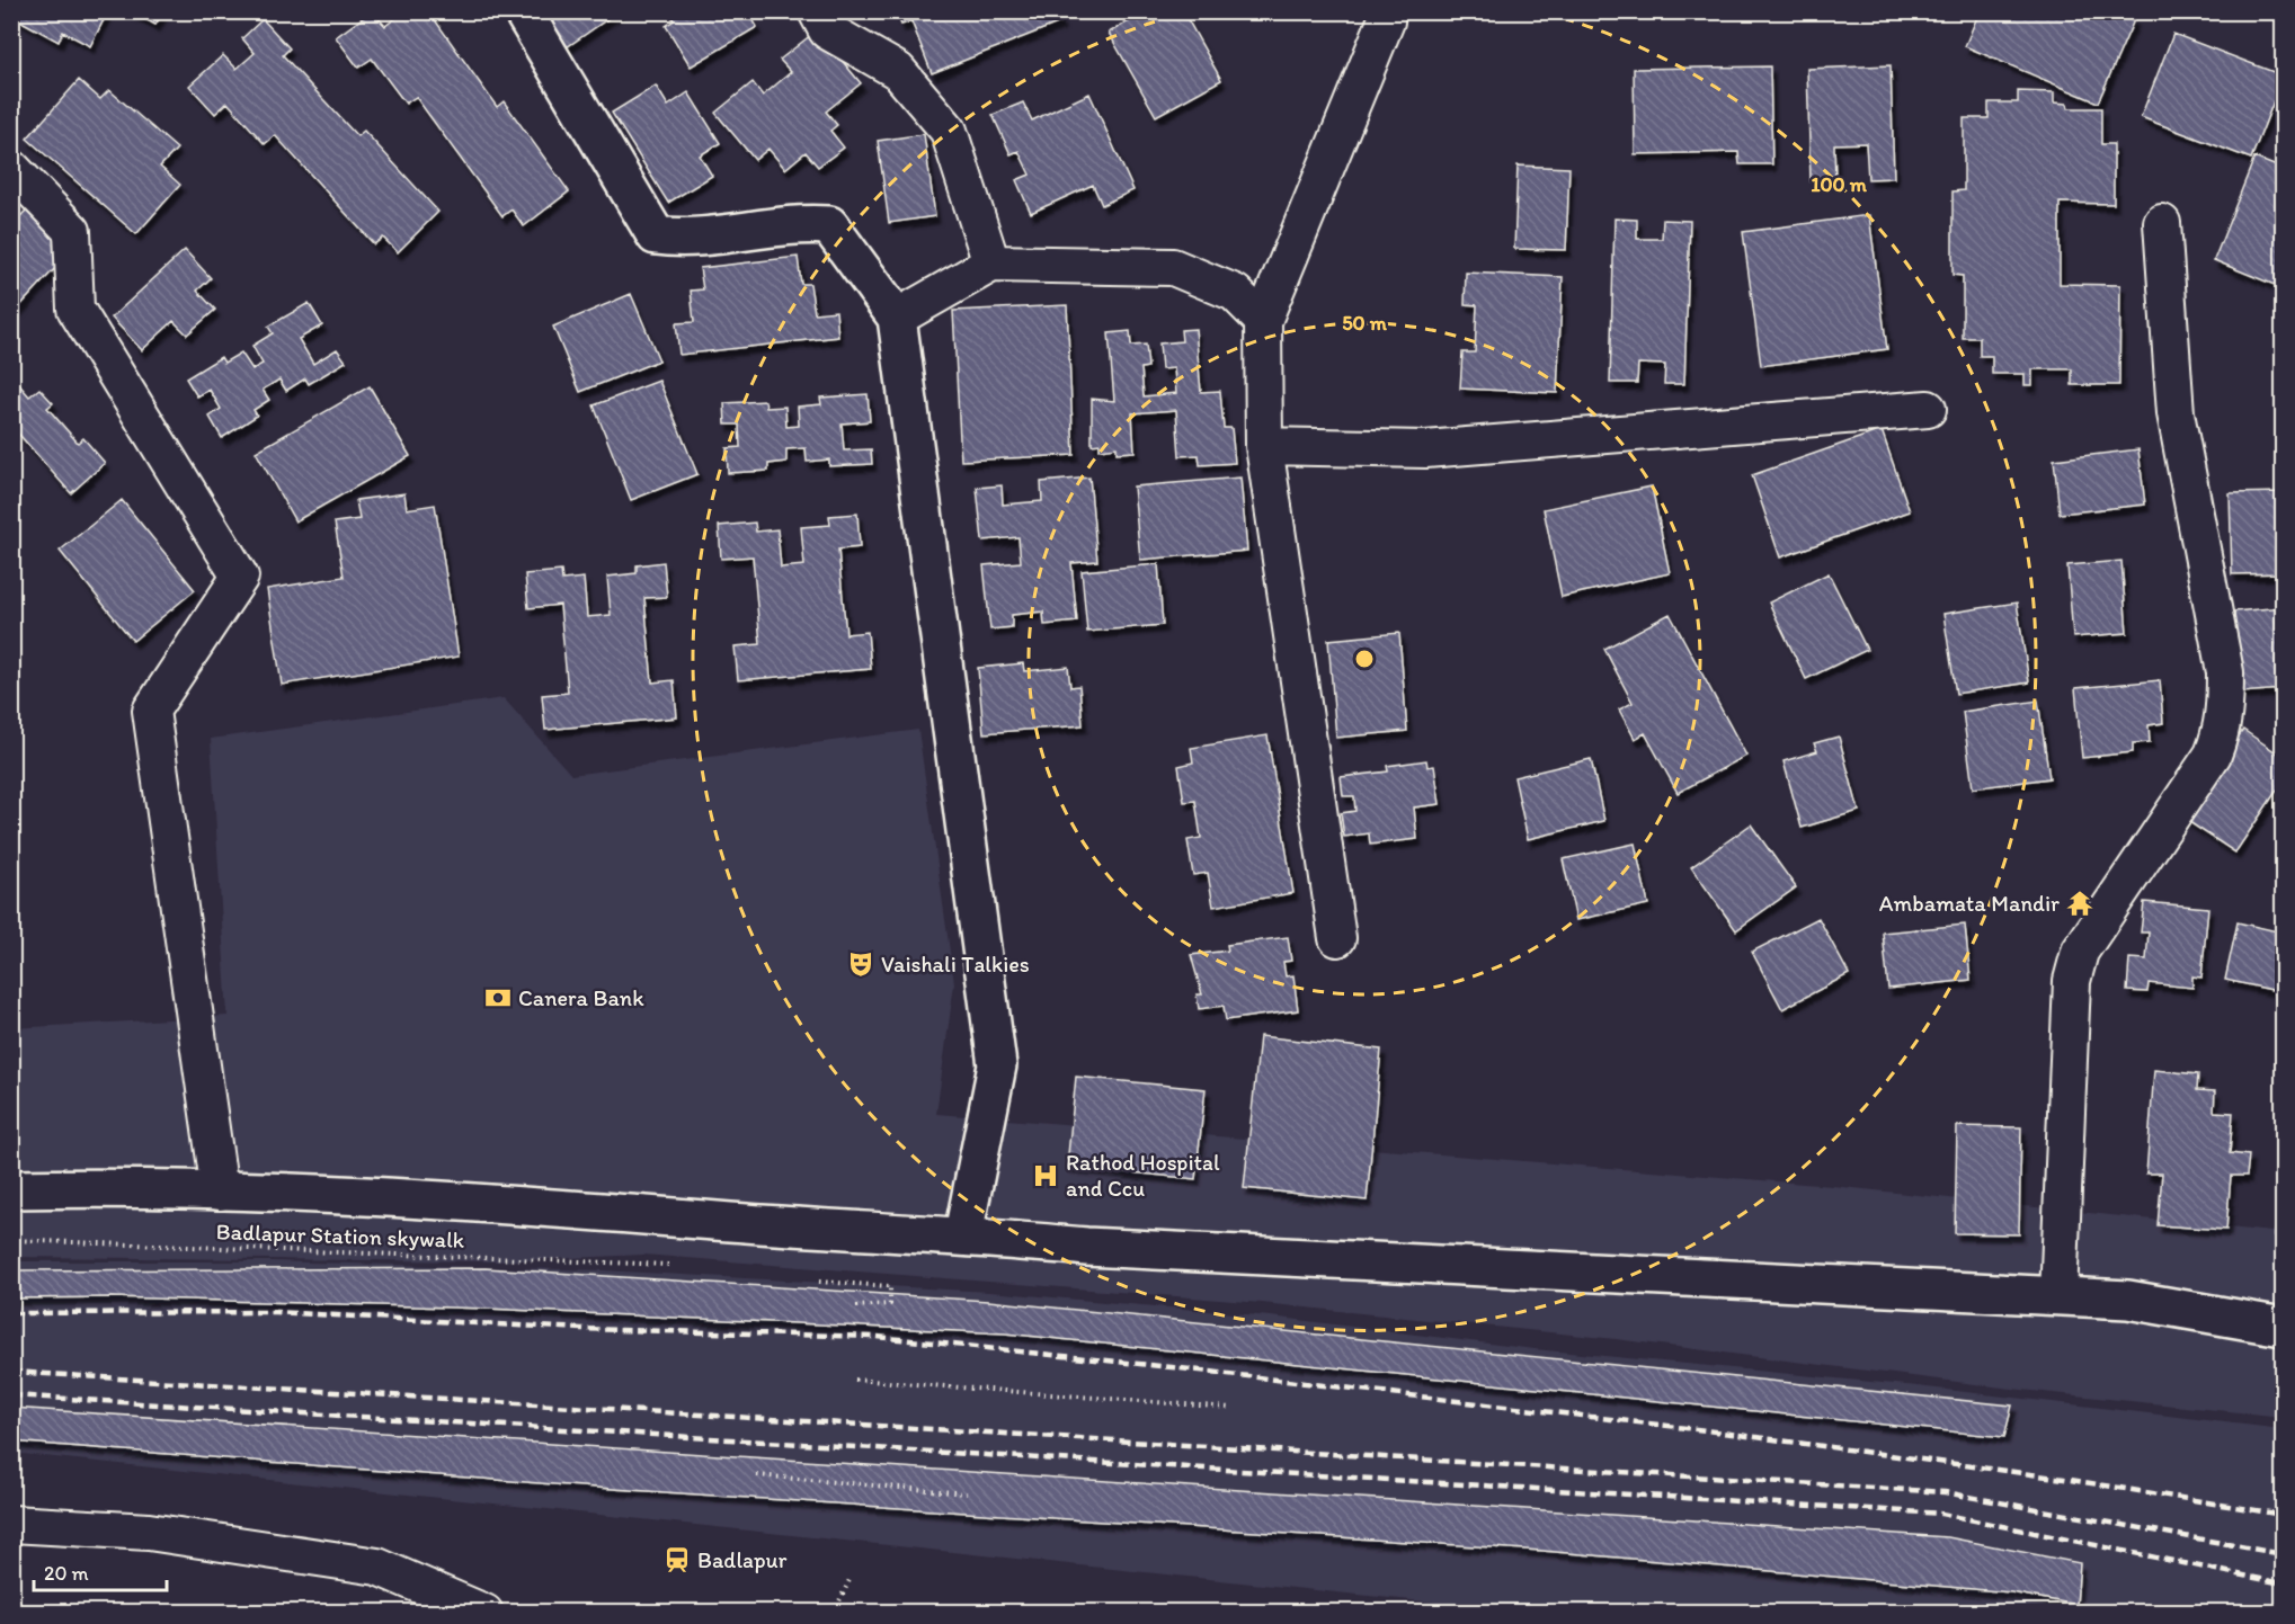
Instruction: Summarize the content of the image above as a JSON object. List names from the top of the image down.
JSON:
{
  "streets": {
    "path": ["Badlapur Station skywalk"]
  },
  "places": {
    "temple": ["Ambamata Mandir"],
    "theatre": ["Vaishali Talkies"],
    "bank": ["Canera Bank"],
    "hospital": ["Rathod Hospital and Ccu"],
    "station": ["Badlapur"]
  },
  "scale_bar": "20 m",
  "rings": ["100 m", "50 m"]
}
